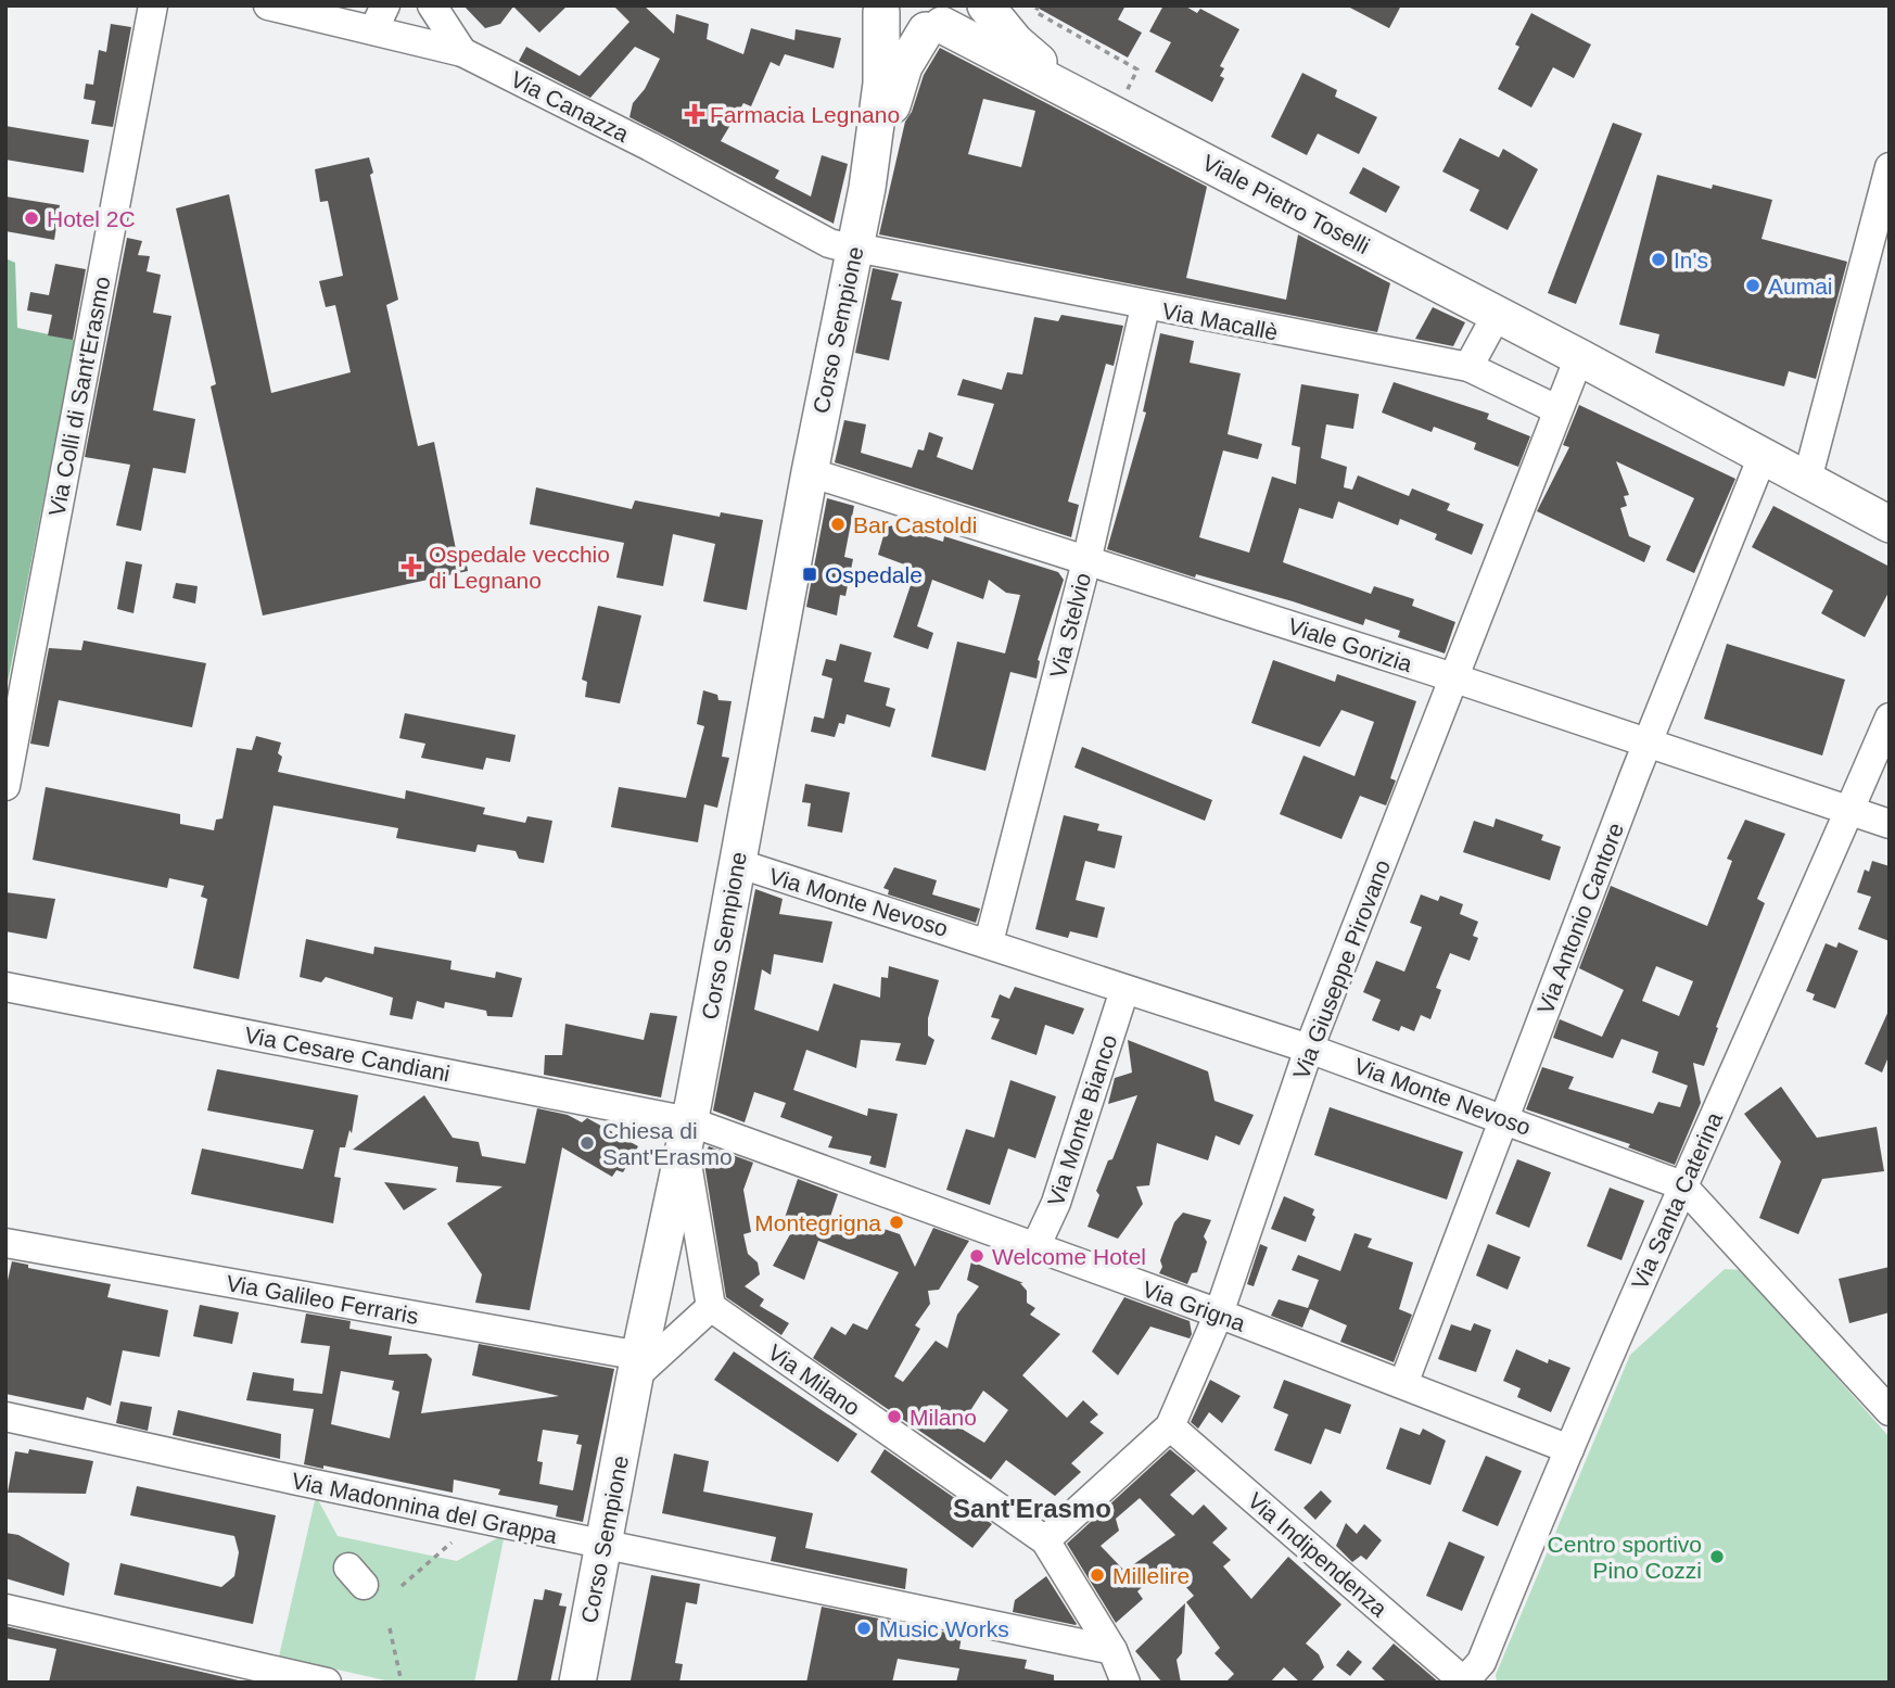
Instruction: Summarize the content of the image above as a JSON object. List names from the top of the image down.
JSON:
{
  "streets": {
    "main road": ["Viale Pietro Toselli", "Corso Sempione"],
    "street": [
      "Via Canazza",
      "Via Macallè",
      "Via Colli di Sant'Erasmo",
      "Via Stelvio",
      "Viale Gorizia",
      "Via Monte Nevoso",
      "Via Antonio Cantore",
      "Via Giuseppe Pirovano",
      "Via Cesare Candiani",
      "Via Monte Bianco",
      "Via Santa Caterina",
      "Via Galileo Ferraris",
      "Via Grigna",
      "Via Milano",
      "Via Madonnina del Grappa",
      "Via Indipendenza"
    ]
  },
  "crossings": [
    ["Via Canazza", "Via Macallè"],
    ["Via Canazza", "Corso Sempione"],
    ["Viale Pietro Toselli", "Corso Sempione"],
    ["Viale Pietro Toselli", "Via Antonio Cantore"],
    ["Viale Pietro Toselli", "Via Giuseppe Pirovano"],
    ["Via Macallè", "Corso Sempione"],
    ["Via Macallè", "Via Stelvio"],
    ["Via Macallè", "Via Giuseppe Pirovano"],
    ["Corso Sempione", "Viale Gorizia"],
    ["Corso Sempione", "Via Monte Nevoso"],
    ["Corso Sempione", "Via Cesare Candiani"],
    ["Corso Sempione", "Via Galileo Ferraris"],
    ["Corso Sempione", "Via Grigna"],
    ["Corso Sempione", "Via Madonnina del Grappa"],
    ["Via Stelvio", "Viale Gorizia"],
    ["Via Stelvio", "Via Monte Nevoso"],
    ["Viale Gorizia", "Via Antonio Cantore"],
    ["Viale Gorizia", "Via Giuseppe Pirovano"],
    ["Viale Gorizia", "Via Santa Caterina"],
    ["Via Monte Nevoso", "Via Antonio Cantore"],
    ["Via Monte Nevoso", "Via Giuseppe Pirovano"],
    ["Via Monte Nevoso", "Via Monte Bianco"],
    ["Via Monte Nevoso", "Via Santa Caterina"],
    ["Via Antonio Cantore", "Via Grigna"],
    ["Via Giuseppe Pirovano", "Via Grigna"],
    ["Via Giuseppe Pirovano", "Via Milano"],
    ["Via Giuseppe Pirovano", "Via Indipendenza"],
    ["Via Cesare Candiani", "Via Grigna"],
    ["Via Monte Bianco", "Via Grigna"],
    ["Via Santa Caterina", "Via Grigna"],
    ["Via Santa Caterina", "Via Indipendenza"],
    ["Via Milano", "Via Madonnina del Grappa"]
  ],
  "districts": ["Sant'Erasmo"],
  "places": {
    "health": ["Farmacia Legnano", "Ospedale vecchio di Legnano"],
    "other": [
      "Hotel 2C",
      "In's",
      "Aumai",
      "Bar Castoldi",
      "Chiesa di Sant'Erasmo",
      "Montegrigna",
      "Welcome Hotel",
      "Milano",
      "Centro sportivo Pino Cozzi",
      "Millelire",
      "Music Works"
    ],
    "transit": ["Ospedale"]
  }
}
